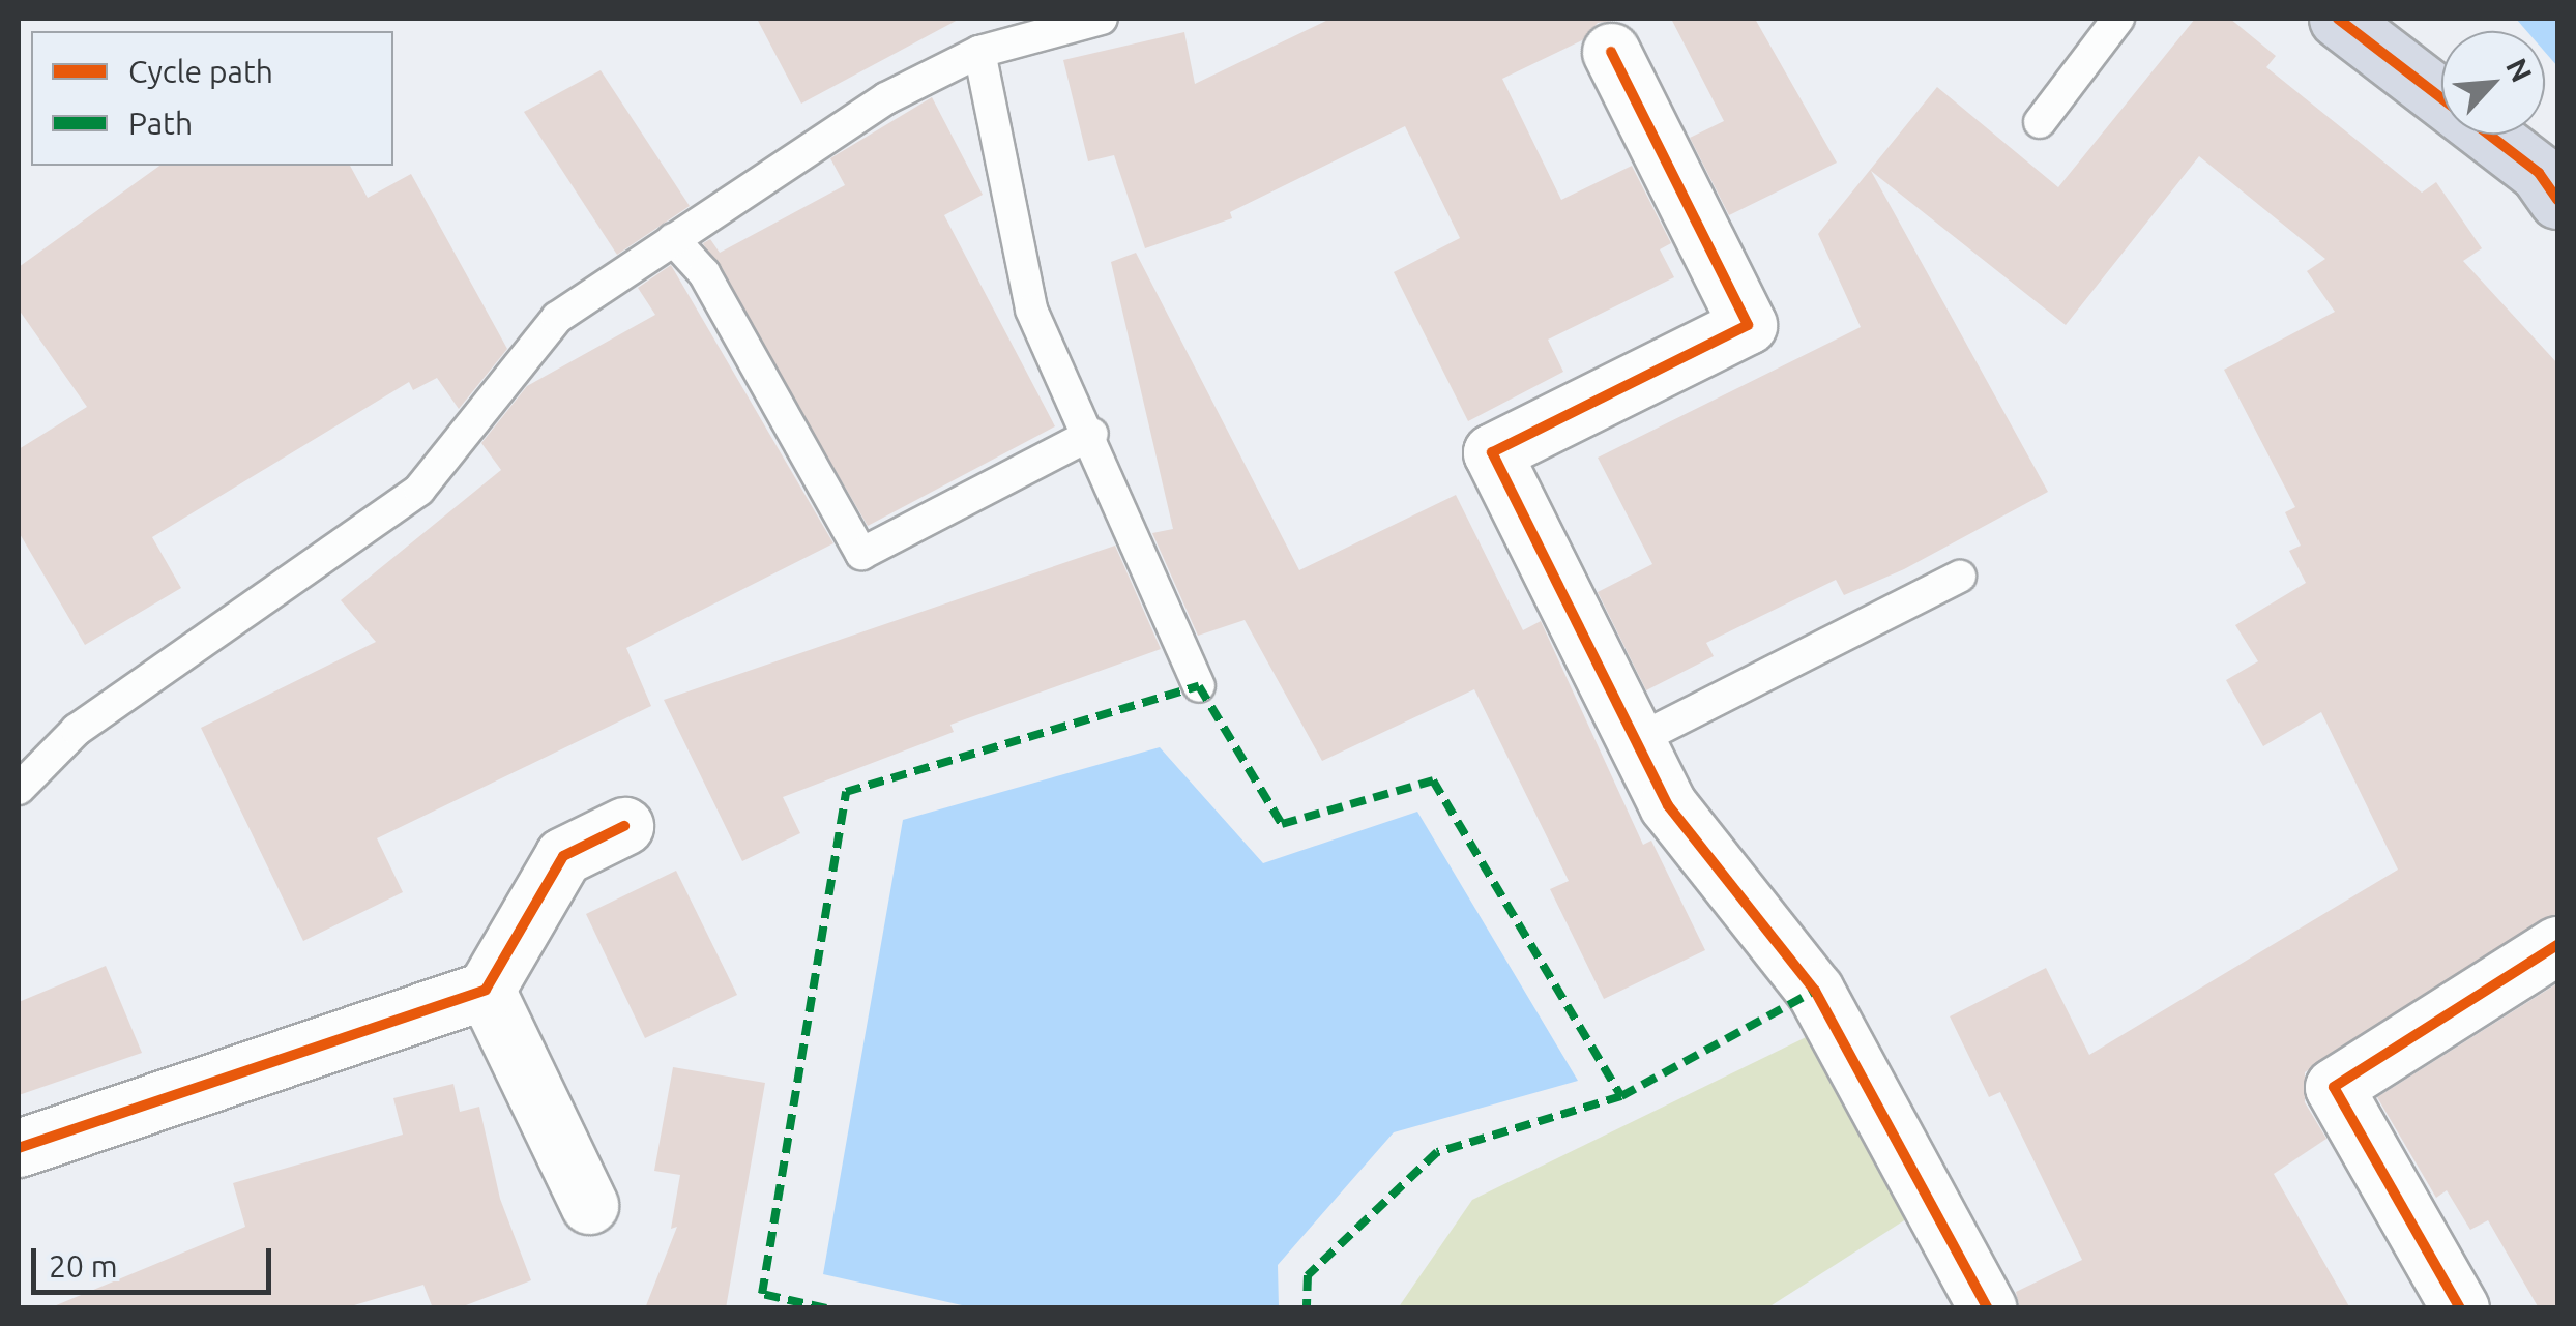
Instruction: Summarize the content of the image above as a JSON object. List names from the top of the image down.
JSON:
{
  "legend": ["Cycle path", "Path"],
  "scale_bar": "20 m",
  "north": "top right"
}
